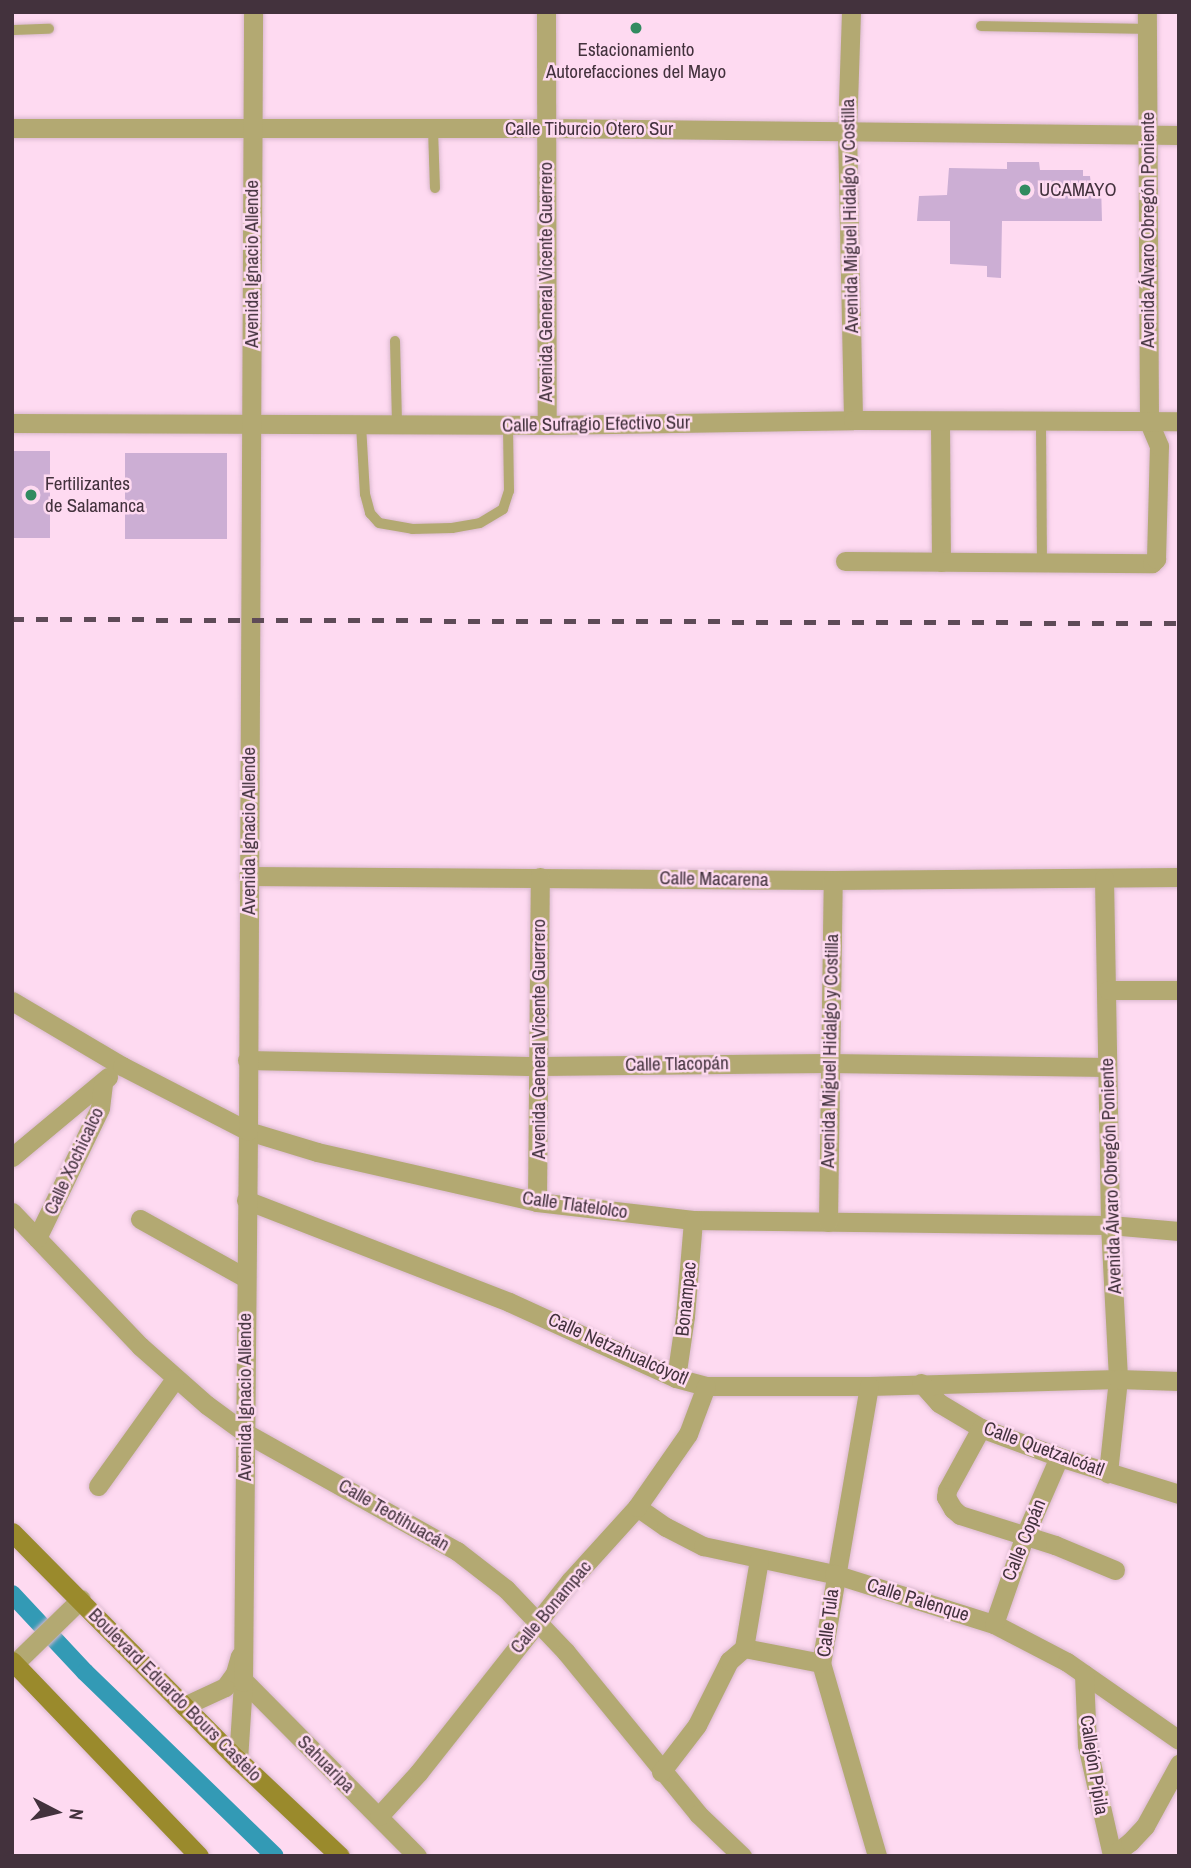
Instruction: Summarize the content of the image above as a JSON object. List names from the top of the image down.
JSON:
{
  "streets": {
    "main road": ["Boulevard Eduardo Bours Castelo"],
    "street": [
      "Calle Tiburcio Otero Sur",
      "Avenida Miguel Hidalgo y Costilla",
      "Avenida Álvaro Obregón Poniente",
      "Avenida Ignacio Allende",
      "Avenida General Vicente Guerrero",
      "Calle Sufragio Efectivo Sur",
      "Calle Macarena",
      "Calle Tlacopán",
      "Calle Xochicalco",
      "Calle Tlatelolco",
      "Bonampac",
      "Calle Netzahualcóyotl",
      "Calle Quetzalcóatl",
      "Calle Teotihuacán",
      "Calle Copán",
      "Calle Palenque",
      "Calle Bonampac",
      "Calle Tula",
      "Sahuaripa",
      "Callejón Pípila"
    ]
  },
  "crossings": [
    ["Calle Tiburcio Otero Sur", "Avenida Miguel Hidalgo y Costilla"],
    ["Calle Tiburcio Otero Sur", "Avenida Álvaro Obregón Poniente"],
    ["Calle Tiburcio Otero Sur", "Avenida Ignacio Allende"],
    ["Calle Tiburcio Otero Sur", "Avenida General Vicente Guerrero"],
    ["Avenida Miguel Hidalgo y Costilla", "Calle Sufragio Efectivo Sur"],
    ["Avenida Miguel Hidalgo y Costilla", "Calle Macarena"],
    ["Avenida Miguel Hidalgo y Costilla", "Calle Tlacopán"],
    ["Avenida Miguel Hidalgo y Costilla", "Calle Tlatelolco"],
    ["Avenida Álvaro Obregón Poniente", "Calle Sufragio Efectivo Sur"],
    ["Avenida Álvaro Obregón Poniente", "Calle Macarena"],
    ["Avenida Álvaro Obregón Poniente", "Calle Tlacopán"],
    ["Avenida Álvaro Obregón Poniente", "Calle Tlatelolco"],
    ["Avenida Álvaro Obregón Poniente", "Calle Netzahualcóyotl"],
    ["Avenida Álvaro Obregón Poniente", "Calle Quetzalcóatl"],
    ["Avenida Ignacio Allende", "Calle Sufragio Efectivo Sur"],
    ["Avenida Ignacio Allende", "Calle Macarena"],
    ["Avenida Ignacio Allende", "Calle Tlacopán"],
    ["Avenida Ignacio Allende", "Calle Tlatelolco"],
    ["Avenida Ignacio Allende", "Calle Netzahualcóyotl"],
    ["Avenida Ignacio Allende", "Calle Teotihuacán"],
    ["Avenida Ignacio Allende", "Boulevard Eduardo Bours Castelo"],
    ["Avenida Ignacio Allende", "Sahuaripa"],
    ["Avenida General Vicente Guerrero", "Calle Sufragio Efectivo Sur"],
    ["Avenida General Vicente Guerrero", "Calle Macarena"],
    ["Avenida General Vicente Guerrero", "Calle Tlacopán"],
    ["Avenida General Vicente Guerrero", "Calle Tlatelolco"],
    ["Calle Xochicalco", "Calle Teotihuacán"],
    ["Calle Tlatelolco", "Bonampac"],
    ["Bonampac", "Calle Netzahualcóyotl"],
    ["Calle Netzahualcóyotl", "Calle Quetzalcóatl"],
    ["Calle Netzahualcóyotl", "Calle Bonampac"],
    ["Calle Netzahualcóyotl", "Calle Tula"],
    ["Calle Quetzalcóatl", "Calle Copán"],
    ["Calle Teotihuacán", "Calle Bonampac"],
    ["Calle Copán", "Calle Palenque"],
    ["Calle Palenque", "Calle Bonampac"],
    ["Calle Palenque", "Calle Tula"],
    ["Calle Palenque", "Callejón Pípila"],
    ["Calle Bonampac", "Sahuaripa"]
  ],
  "places": ["Estacionamiento Autorefacciones del Mayo", "UCAMAYO", "Fertilizantes de Salamanca"],
  "north": "right"
}
